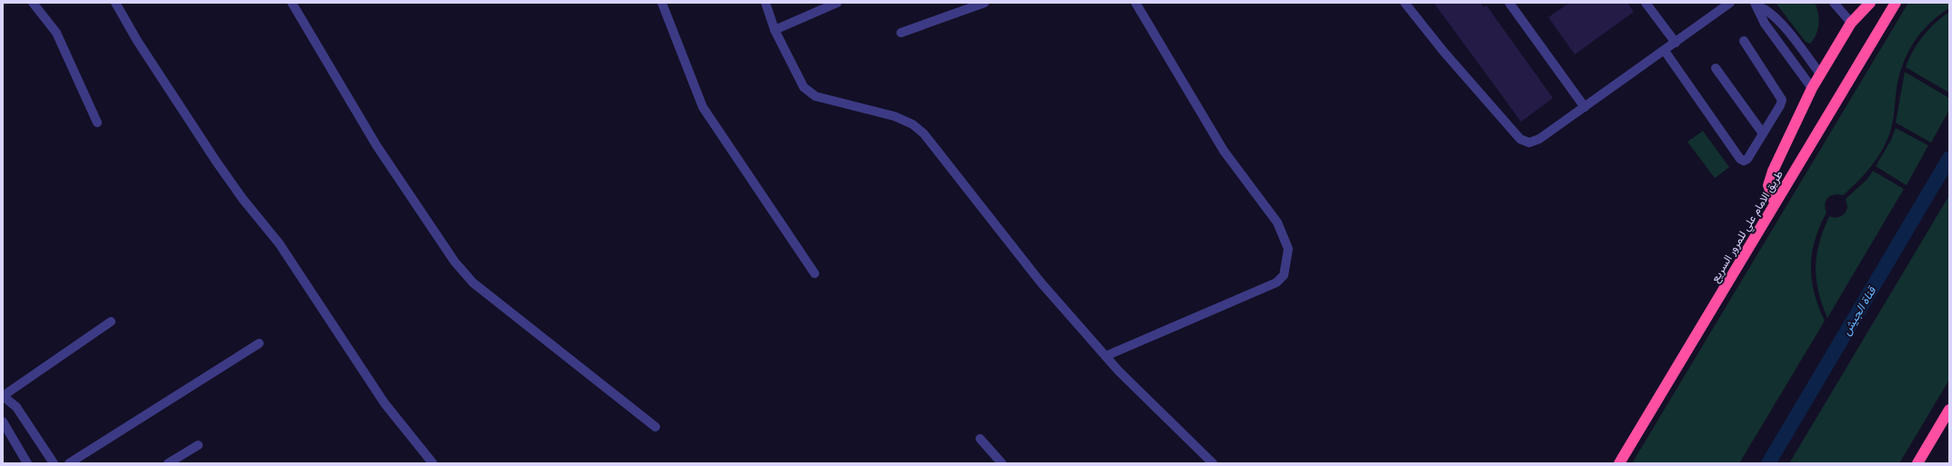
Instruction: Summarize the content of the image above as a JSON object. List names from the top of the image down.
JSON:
{
  "streets": {
    "highway": ["طريق الامام علي للمرور السريع"]
  },
  "water": ["قناة الجيش"]
}
